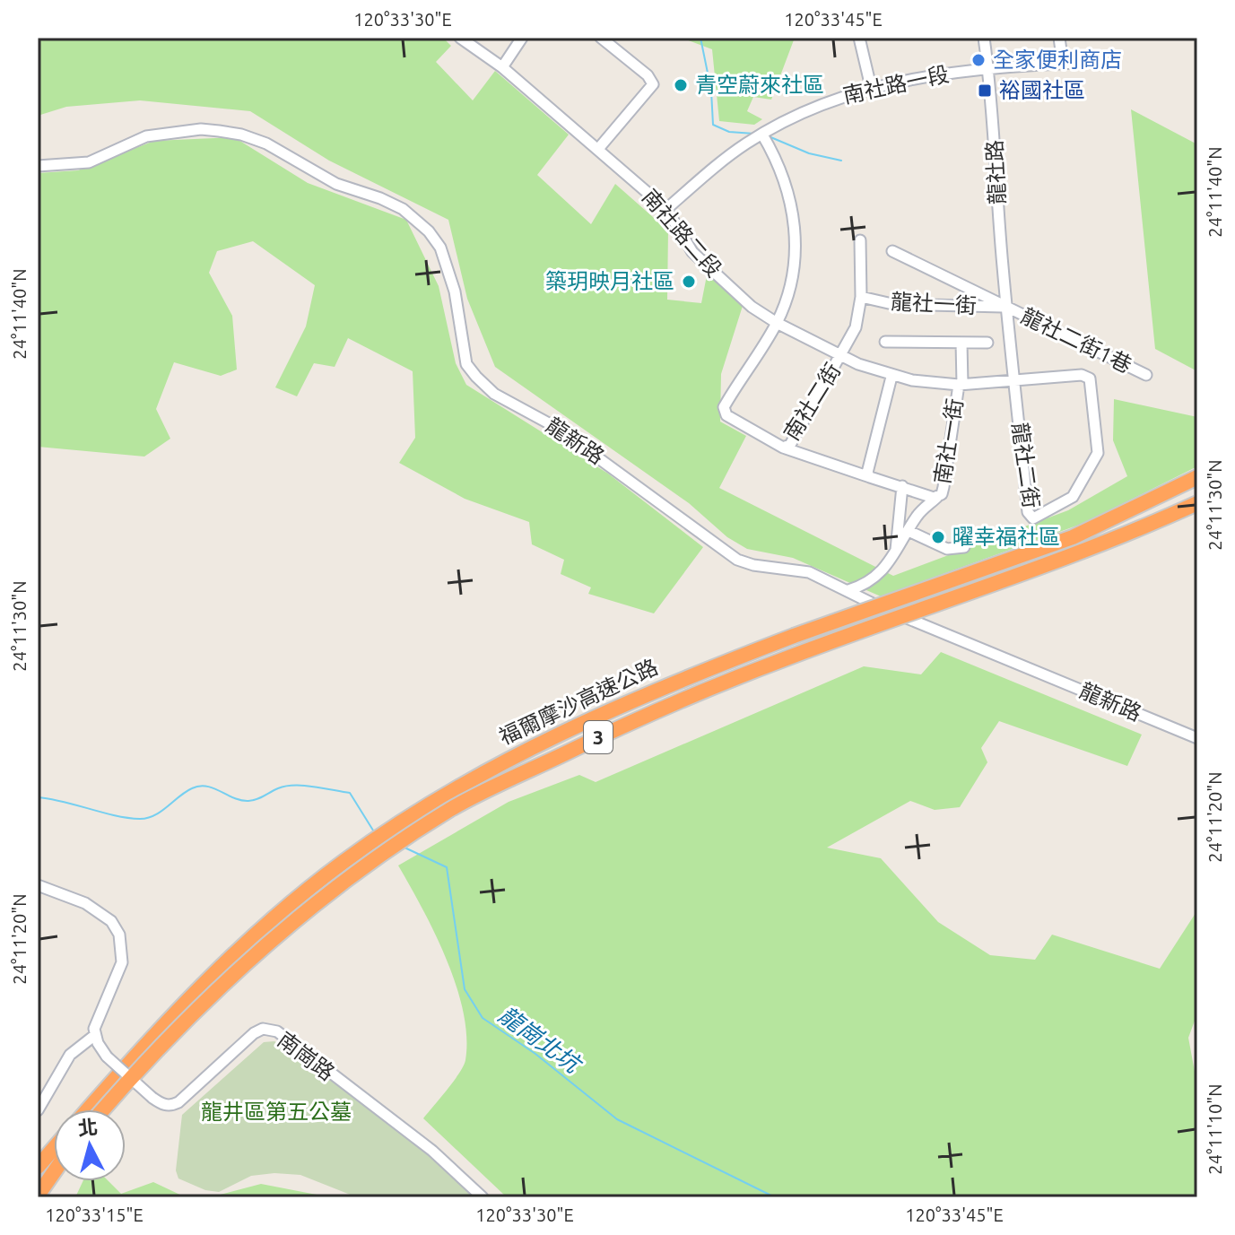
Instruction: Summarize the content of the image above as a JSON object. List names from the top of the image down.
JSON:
{
  "streets": {
    "highway": ["福爾摩沙高速公路", "3"],
    "street": [
      "南社路一段",
      "龍社路",
      "南社路二段",
      "龍社一街",
      "龍社二街1巷",
      "南社二街",
      "龍新路",
      "南社一街",
      "龍社二街",
      "南崗路"
    ]
  },
  "crossings": [
    ["南社路一段", "龍社路"],
    ["南社路一段", "南社路二段"],
    ["龍社路", "龍社一街"],
    ["龍社路", "龍社二街1巷"],
    ["龍社路", "龍社二街"],
    ["南社路二段", "南社二街"],
    ["南社路二段", "南社一街"],
    ["南社路二段", "龍社二街"],
    ["龍社一街", "龍社二街1巷"],
    ["龍社一街", "南社二街"],
    ["龍社一街", "龍社二街"],
    ["龍社二街1巷", "龍社二街"],
    ["南社二街", "南社一街"],
    ["龍新路", "南社一街"]
  ],
  "water": ["龍崗北坑"],
  "parks": ["龍井區第五公墓"],
  "places": {
    "other": [
      "全家便利商店",
      "青空蔚來社區",
      "築玥映月社區",
      "曜幸福社區"
    ],
    "transit": ["裕國社區"]
  },
  "north": "top",
  "coordinates": [
    "120°33'30\"E",
    "120°33'45\"E",
    "24°11'40\"N",
    "24°11'30\"N",
    "24°11'20\"N",
    "24°11'10\"N",
    "120°33'15\"E"
  ]
}
